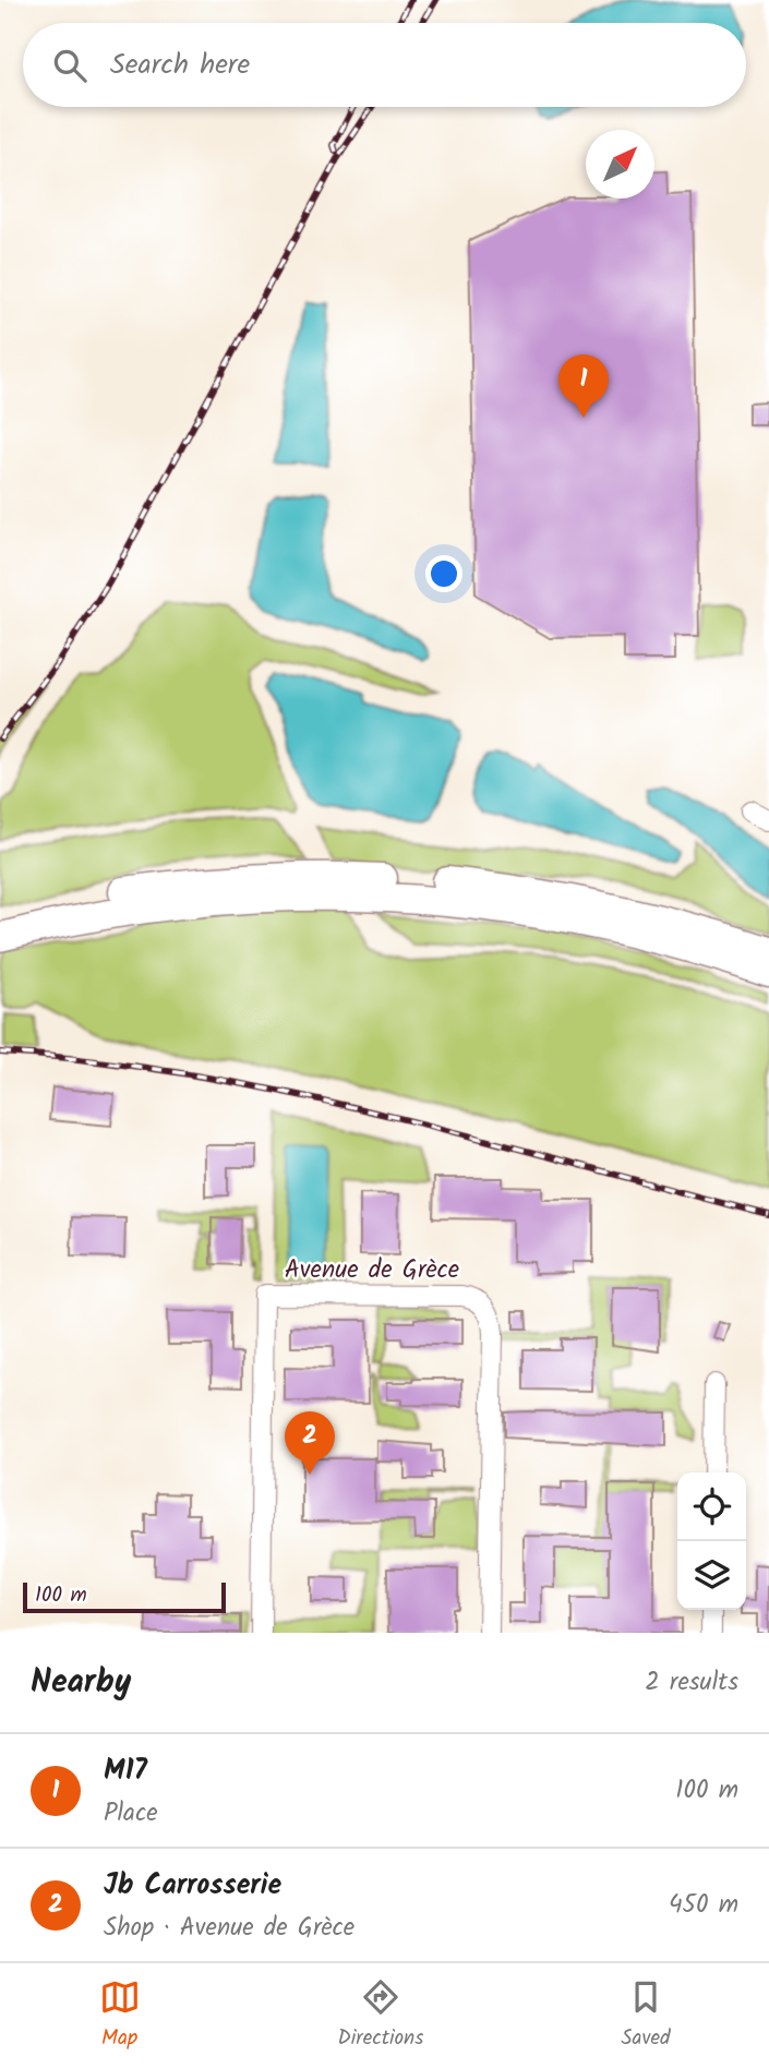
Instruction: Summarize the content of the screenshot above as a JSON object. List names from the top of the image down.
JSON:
{
  "streets": {
    "street": ["Avenue de Grèce"]
  },
  "scale_bar": "100 m",
  "north": "top right",
  "page": {
    "search": "Search here",
    "pins": ["1", "2"],
    "scale": "100 m",
    "heading": ["Nearby", "2 results"],
    "list": [
      {
        "mark": "1",
        "name": "M17",
        "note": "Place",
        "value": "100 m"
      },
      {
        "mark": "2",
        "name": "Jb Carrosserie",
        "note": "Shop · Avenue de Grèce",
        "value": "450 m"
      }
    ],
    "nav": ["Map", "Directions", "Saved"]
  }
}
